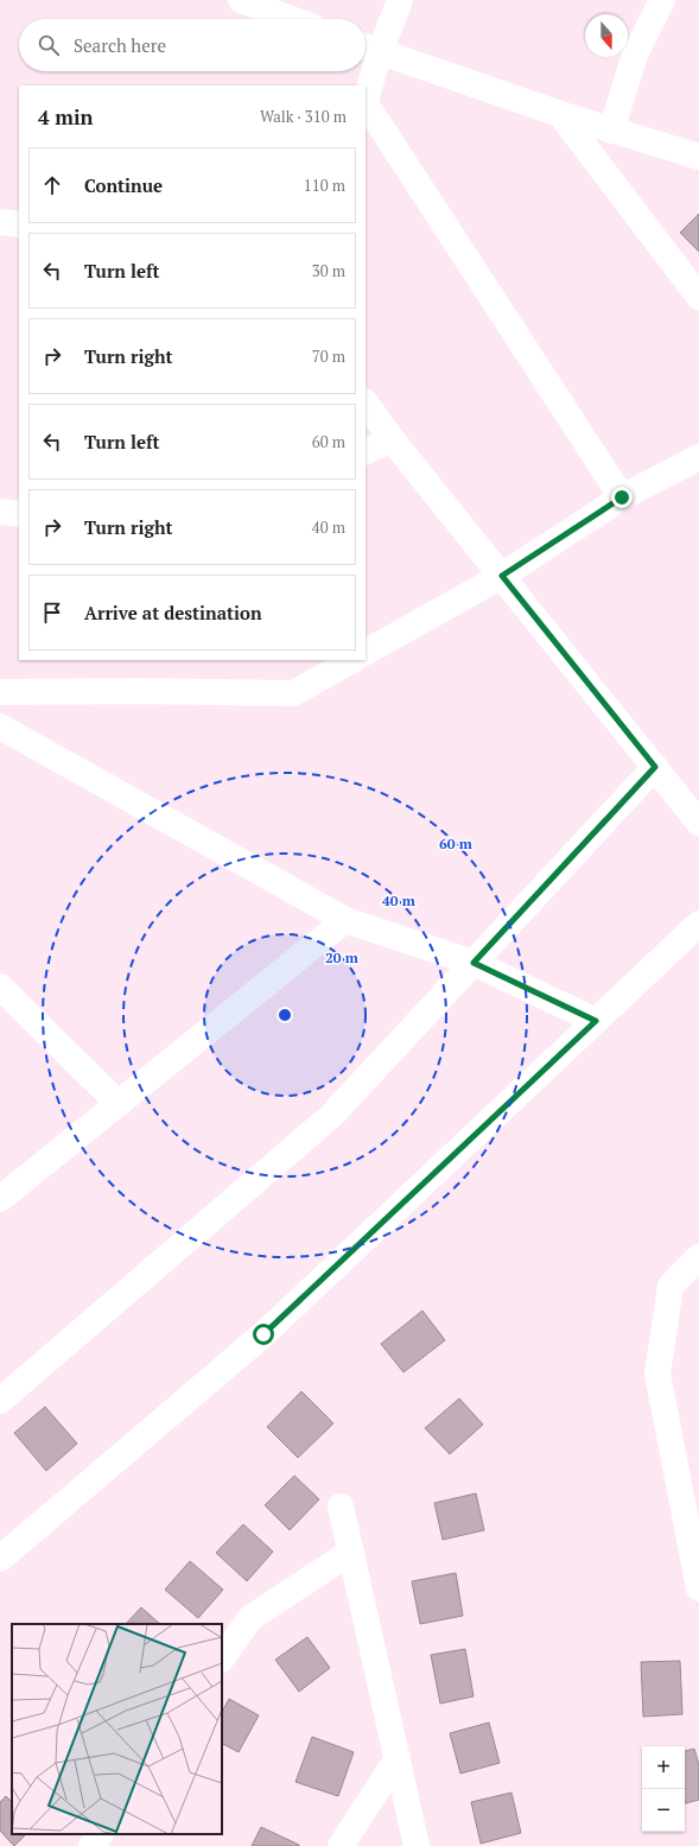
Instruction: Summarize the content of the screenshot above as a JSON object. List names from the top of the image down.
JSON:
{
  "north": "bottom",
  "page": {
    "search": "Search here",
    "heading": ["4 min", "Walk · 310 m"],
    "list": [
      ["Continue", "110 m"],
      ["Turn left", "30 m"],
      ["Turn right", "70 m"],
      ["Turn left", "60 m"],
      ["Turn right", "40 m"],
      "Arrive at destination"
    ],
    "map_buttons": ["+", "−"]
  },
  "rings": ["60 m", "40 m", "20 m"]
}
